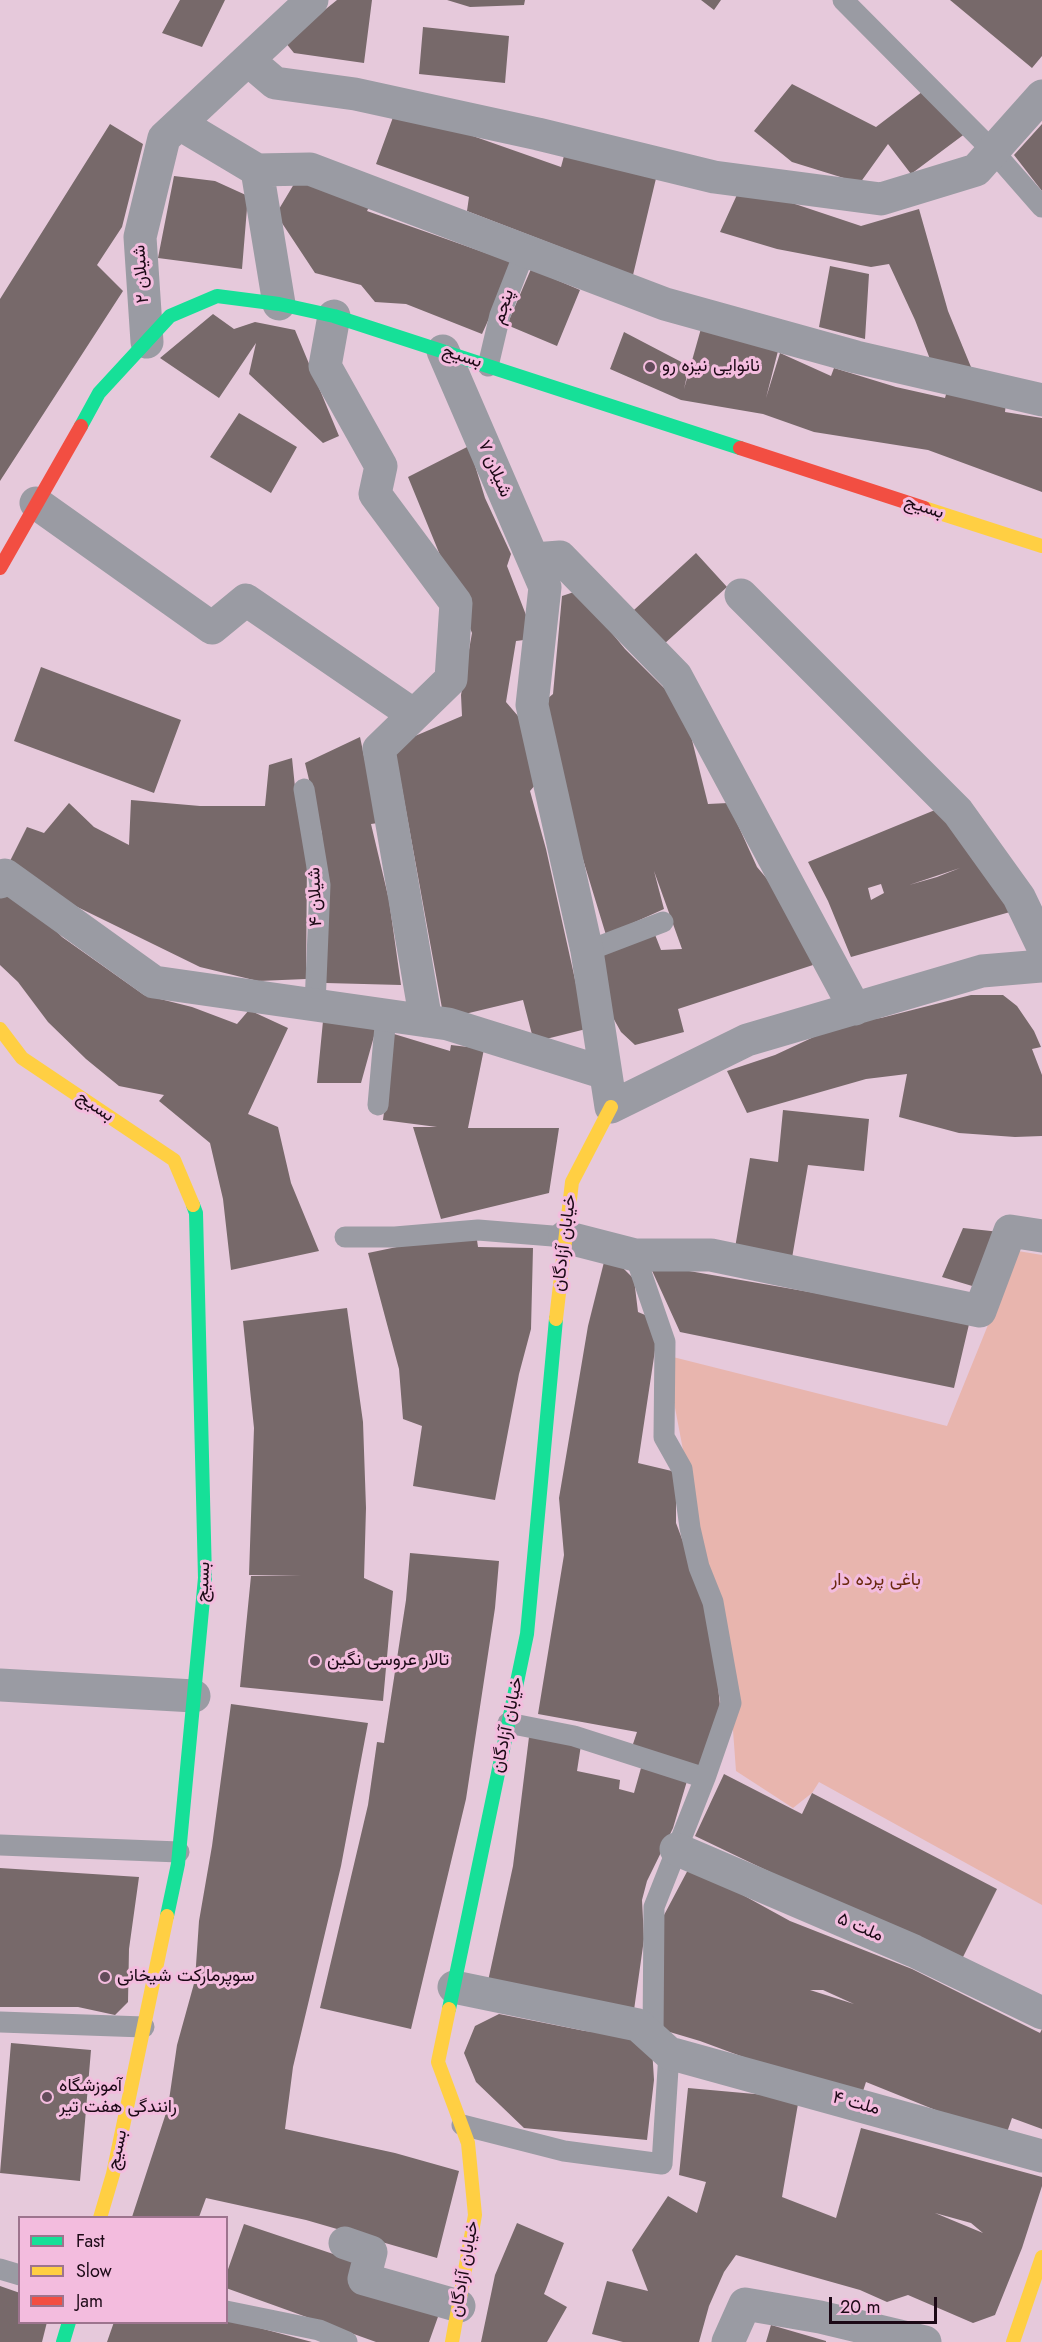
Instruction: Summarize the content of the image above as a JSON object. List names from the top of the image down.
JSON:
{
  "streets": {
    "street": [
      "شیلان ۲",
      "بسیج",
      "شیلان ۷",
      "خیابان آزادگان",
      "ملت ۵",
      "ملت ۴"
    ],
    "lane": ["پنجم", "شیلان ۴"]
  },
  "crossings": [
    ["شیلان ۲", "بسیج"],
    ["پنجم", "بسیج"],
    ["بسیج", "شیلان ۷"],
    ["خیابان آزادگان", "ملت ۴"]
  ],
  "parks": ["باغی پرده دار"],
  "places": [
    "نانوایی نیزه رو",
    "تالار عروسی نگین",
    "سوپرمارکت شیخانی",
    "آموزشگاه رانندگی هفت تیر"
  ],
  "legend": ["Fast", "Slow", "Jam"],
  "scale_bar": "20 m"
}
